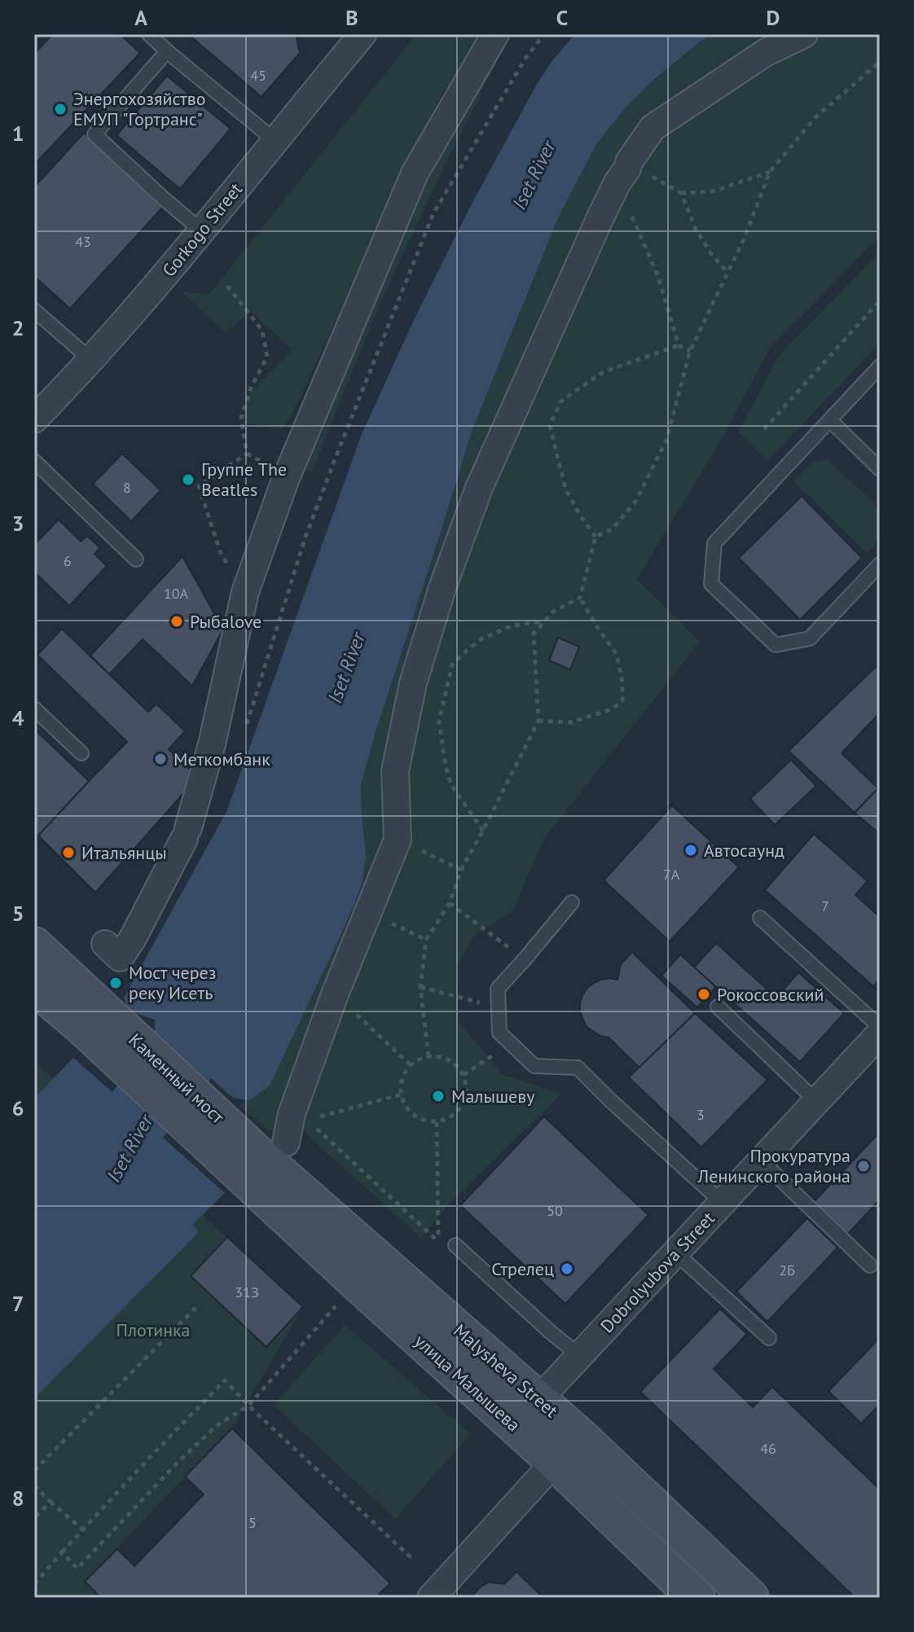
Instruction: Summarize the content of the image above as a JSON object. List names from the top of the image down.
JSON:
{
  "streets": {
    "main road": ["Каменный мост", "Malysheva Street", "улица Малышева"],
    "street": ["Gorkogo Street", "Dobrolyubova Street"]
  },
  "crossings": [
    ["Каменный мост", "Malysheva Street"],
    ["Каменный мост", "улица Малышева"],
    ["Dobrolyubova Street", "Malysheva Street"],
    ["Dobrolyubova Street", "улица Малышева"],
    ["Malysheva Street", "улица Малышева"]
  ],
  "water": ["Iset River"],
  "parks": ["Плотинка"],
  "places": [
    "Энергохозяйство ЕМУП \"Гортранс\"",
    "Группе The Beatles",
    "Рыбаlove",
    "Меткомбанк",
    "Автосаунд",
    "Итальянцы",
    "Мост через реку Исеть",
    "Рокоссовский",
    "Малышеву",
    "Прокуратура Ленинского района",
    "Стрелец"
  ],
  "house_numbers": [
    "45",
    "43",
    "8",
    "6",
    "10А",
    "7А",
    "7",
    "3",
    "50",
    "2Б",
    "31З",
    "46",
    "5"
  ],
  "grid": {
    "columns": [
      "A",
      "B",
      "C",
      "D"
    ],
    "rows": [
      "1",
      "2",
      "3",
      "4",
      "5",
      "6",
      "7",
      "8"
    ]
  }
}
